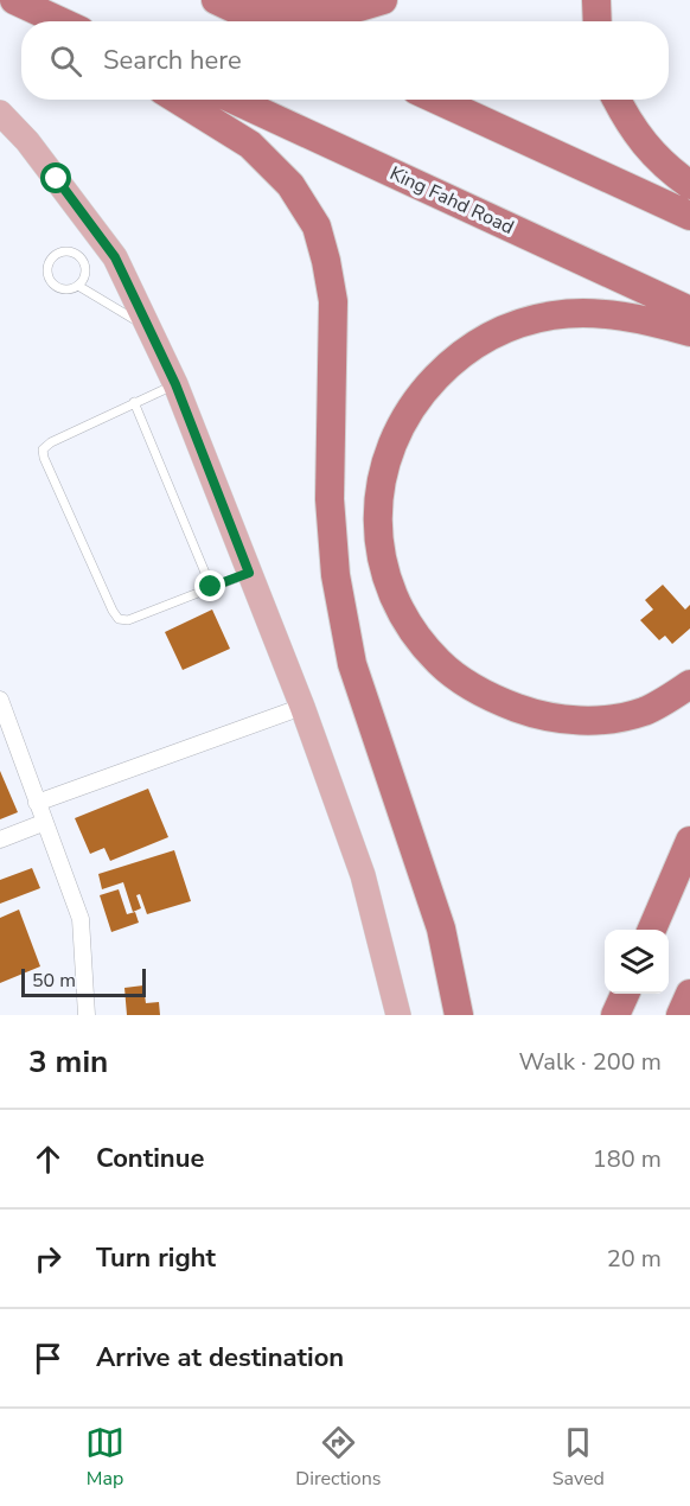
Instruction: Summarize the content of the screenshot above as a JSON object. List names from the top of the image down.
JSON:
{
  "streets": {
    "highway": ["King Fahd Road"]
  },
  "scale_bar": "50 m",
  "page": {
    "search": "Search here",
    "scale": "50 m",
    "heading": ["3 min", "Walk · 200 m"],
    "list": [
      ["Continue", "180 m"],
      ["Turn right", "20 m"],
      "Arrive at destination"
    ],
    "nav": ["Map", "Directions", "Saved"]
  }
}
